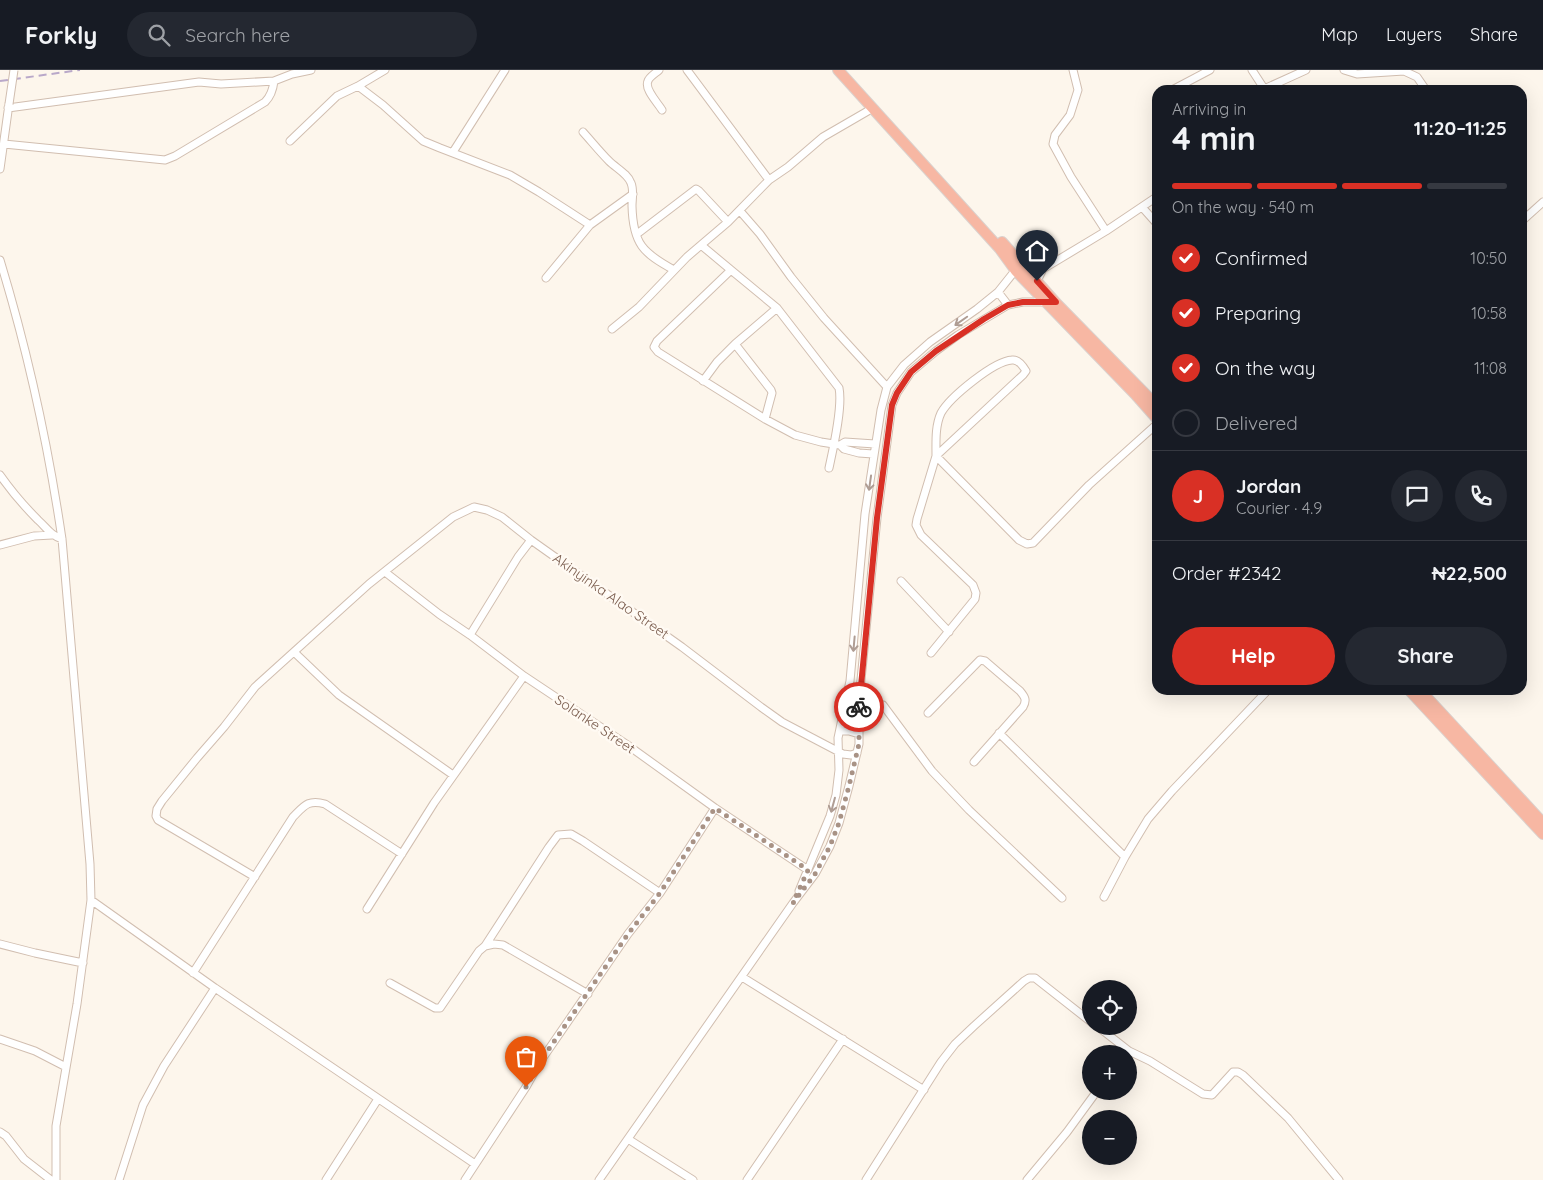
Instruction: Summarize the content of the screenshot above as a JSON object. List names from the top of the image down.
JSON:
{
  "streets": {
    "street": ["Akinyinka Alao Street", "Solanke Street"]
  },
  "crossings": [
    ["Akinyinka Alao Street", "Solanke Street"]
  ],
  "page": {
    "header": "Forkly",
    "search": "Search here",
    "nav": ["Map", "Layers", "Share"],
    "heading": ["4 min", "Arriving in", "11:20–11:25"],
    "panel": [
      "Jordan",
      "Courier · 4.9",
      "Order #2342",
      "₦22,500"
    ],
    "bar": "On the way · 540 m",
    "list": [
      ["Confirmed", "10:50"],
      ["Preparing", "10:58"],
      ["On the way", "11:08"],
      "Delivered"
    ],
    "round": "J",
    "buttons": ["Help", "Share"],
    "map_buttons": ["+", "−"]
  }
}
